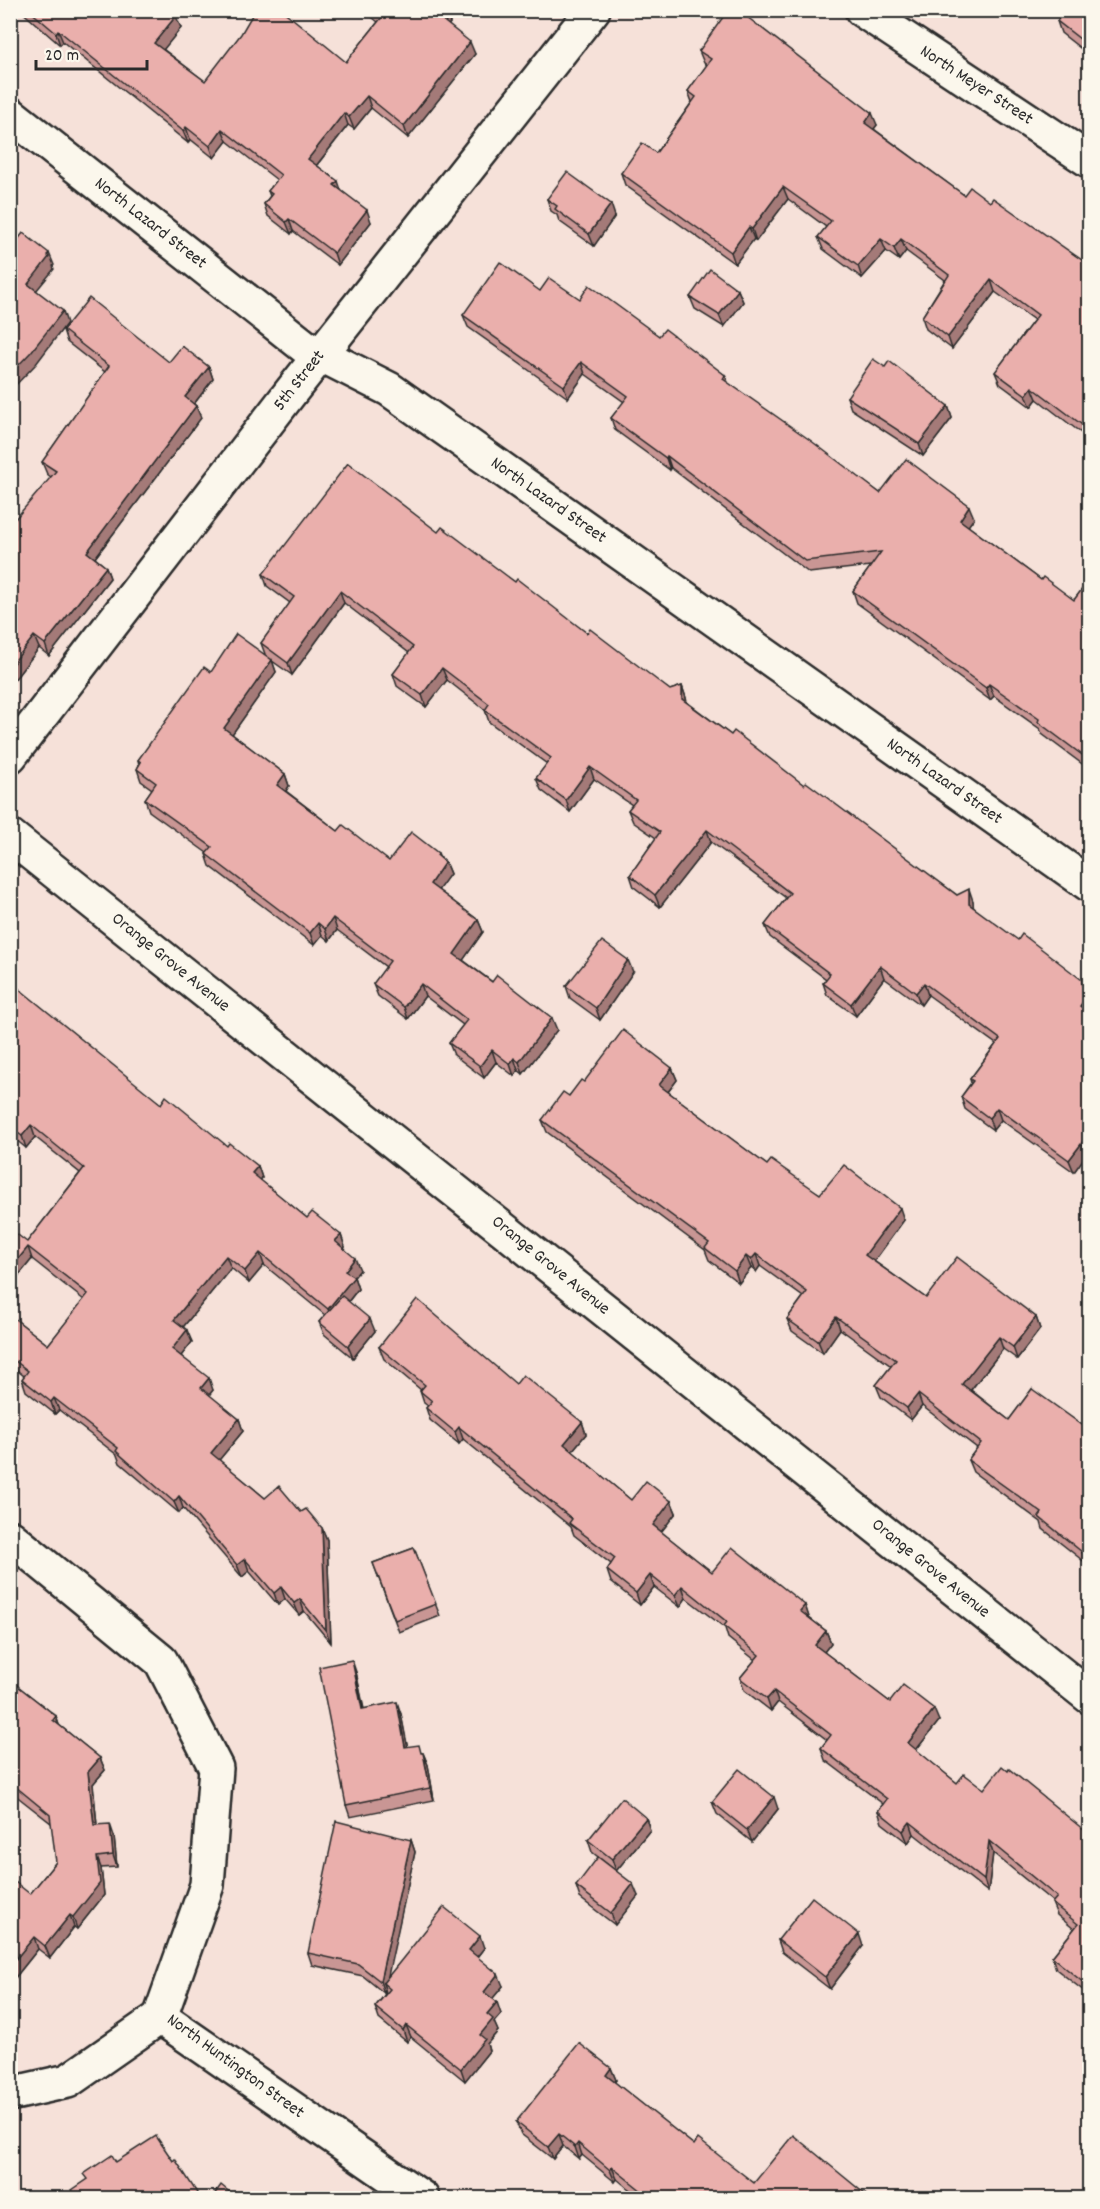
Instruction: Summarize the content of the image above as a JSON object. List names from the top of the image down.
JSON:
{
  "streets": {
    "street": [
      "North Meyer Street",
      "North Lazard Street",
      "5th Street",
      "Orange Grove Avenue",
      "North Huntington Street"
    ]
  },
  "crossings": [
    ["North Lazard Street", "5th Street"]
  ],
  "scale_bar": "20 m"
}
